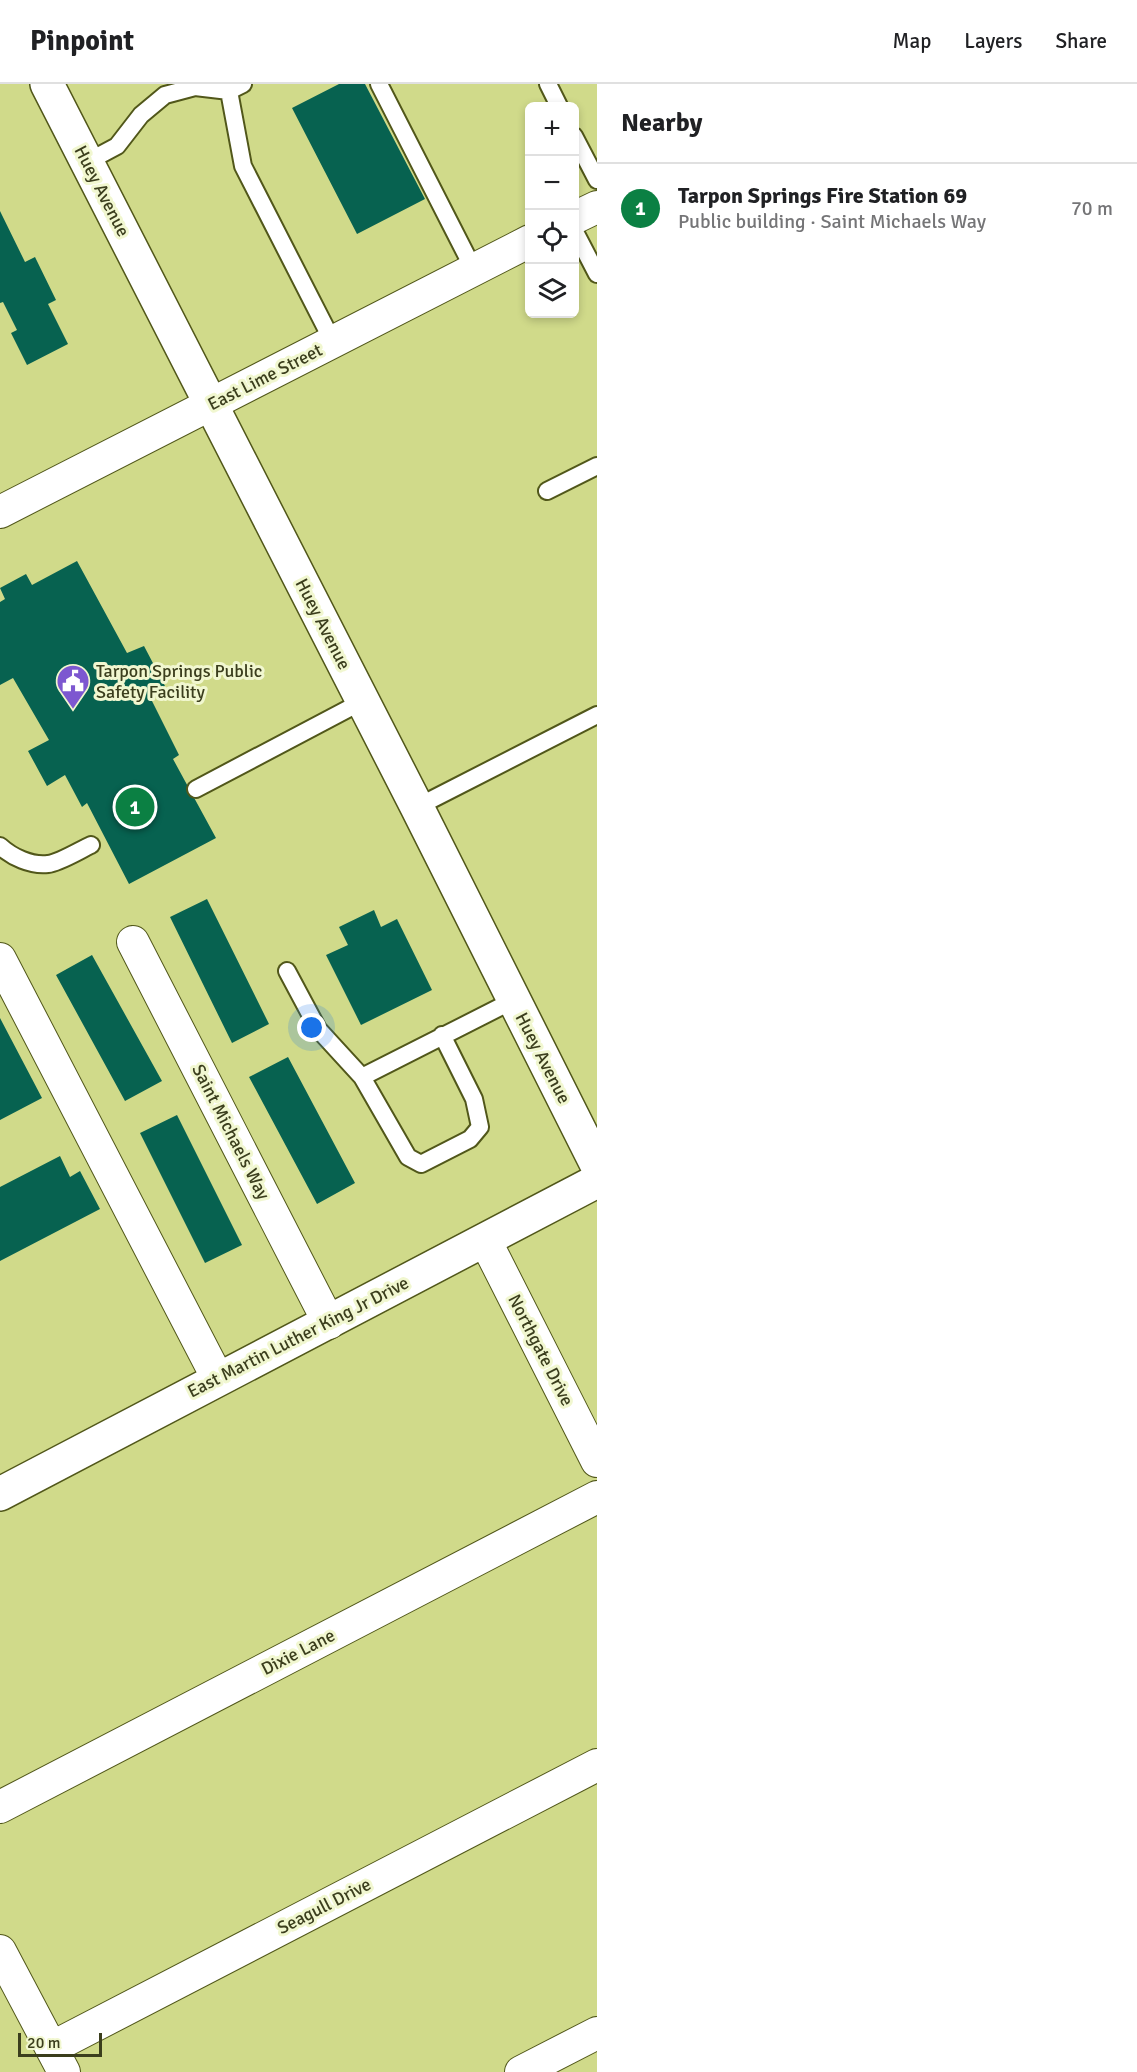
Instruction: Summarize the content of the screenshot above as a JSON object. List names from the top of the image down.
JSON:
{
  "streets": {
    "street": [
      "Huey Avenue",
      "East Lime Street",
      "Saint Michaels Way",
      "East Martin Luther King Jr Drive",
      "Northgate Drive",
      "Dixie Lane",
      "Seagull Drive"
    ]
  },
  "crossings": [
    ["Huey Avenue", "East Lime Street"],
    ["Saint Michaels Way", "East Martin Luther King Jr Drive"],
    ["East Martin Luther King Jr Drive", "Northgate Drive"]
  ],
  "places": {
    "public building": ["Tarpon Springs Public Safety Facility"]
  },
  "scale_bar": "20 m",
  "page": {
    "header": "Pinpoint",
    "nav": ["Map", "Layers", "Share"],
    "heading": "Nearby",
    "map_buttons": ["+", "−"],
    "list": [
      {
        "mark": "1",
        "name": "Tarpon Springs Fire Station 69",
        "note": "Public building · Saint Michaels Way",
        "value": "70 m"
      }
    ],
    "pins": "1",
    "scale": "20 m"
  }
}
